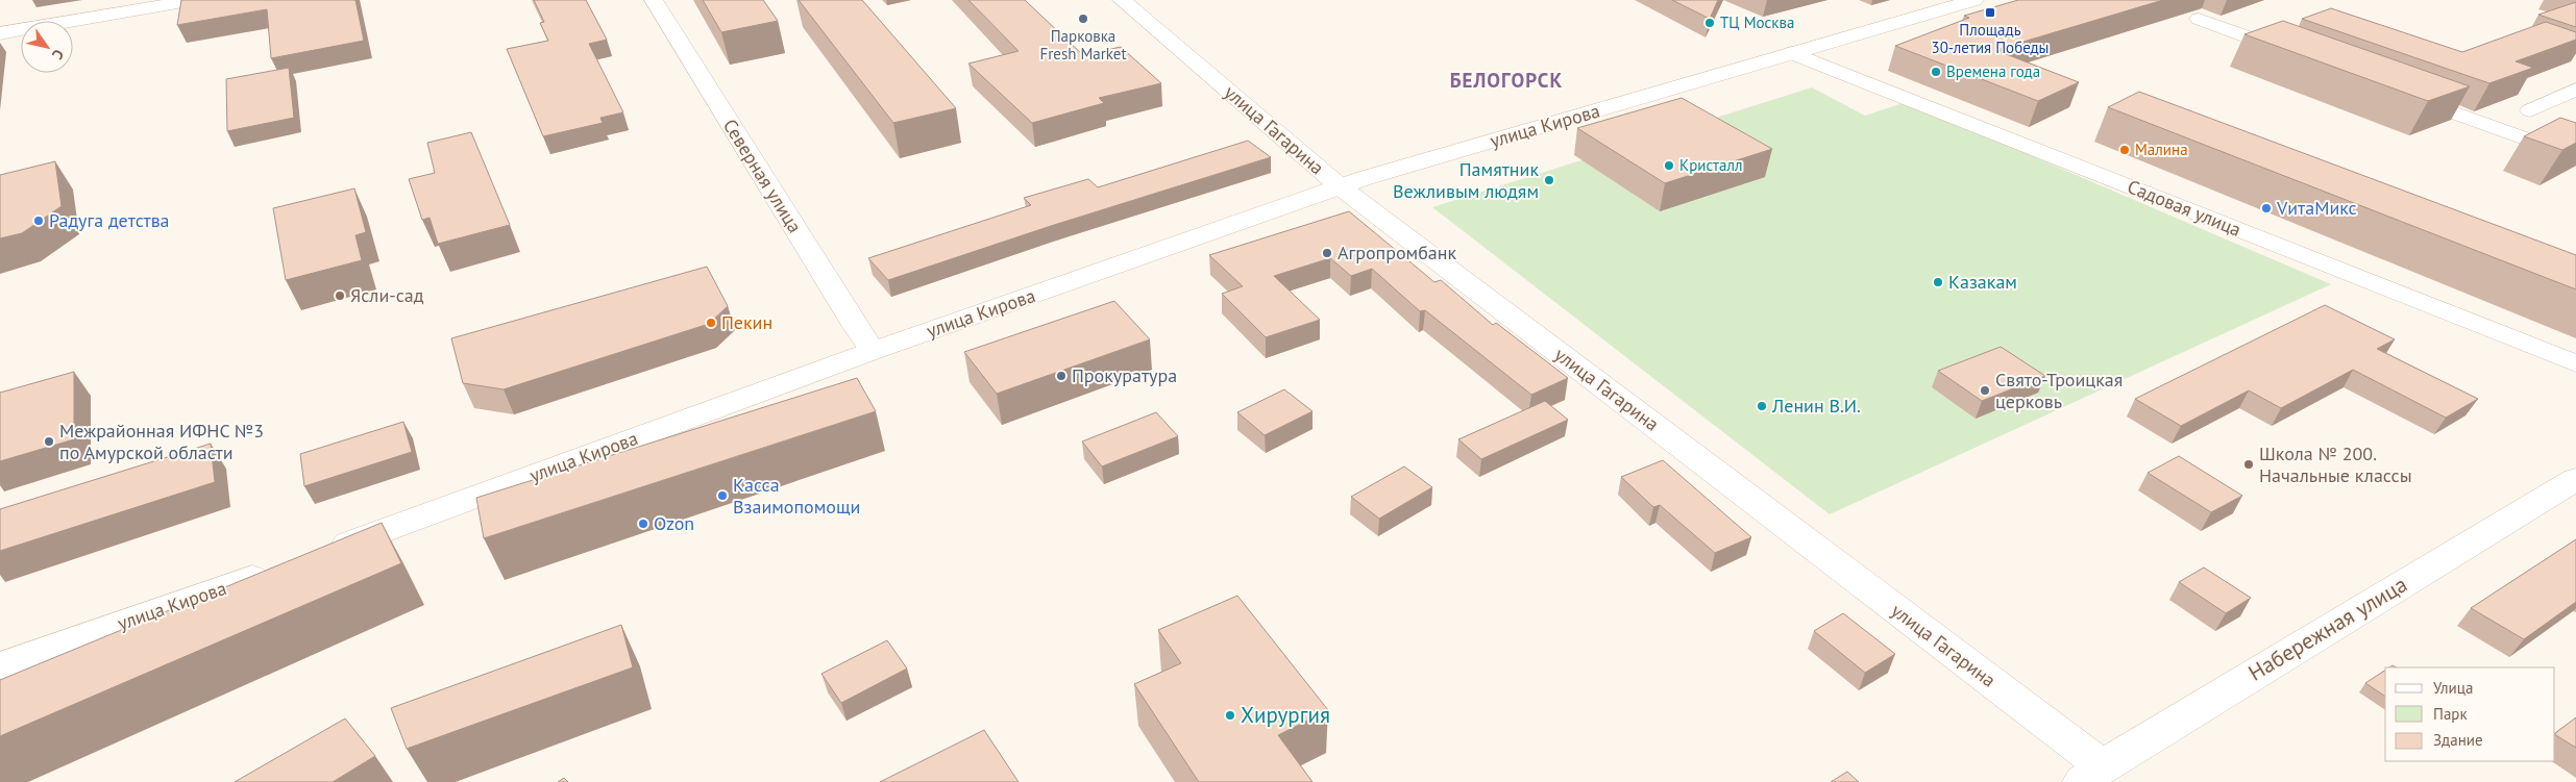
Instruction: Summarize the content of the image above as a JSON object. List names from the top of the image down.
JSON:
{
  "streets": {
    "street": [
      "улица Кирова",
      "улица Гагарина",
      "Северная улица",
      "Садовая улица",
      "Набережная улица"
    ]
  },
  "crossings": [
    ["улица Кирова", "улица Гагарина"],
    ["улица Кирова", "Северная улица"],
    ["улица Кирова", "Садовая улица"],
    ["улица Гагарина", "Набережная улица"]
  ],
  "districts": ["БЕЛОГОРСК"],
  "places": {
    "transit": ["Площадь 30-летия Победы"],
    "other": [
      "Парковка Fresh Market",
      "ТЦ Москва",
      "Времена года",
      "Малина",
      "Кристалл",
      "Памятник Вежливым людям",
      "VитаМикс",
      "Радуга детства",
      "Агропромбанк",
      "Казакам",
      "Ясли-сад",
      "Пекин",
      "Прокуратура",
      "Свято-Троицкая церковь",
      "Ленин В.И.",
      "Межрайонная ИФНС №3 по Амурской области",
      "Школа № 200. Начальные классы",
      "Касса Взаимопомощи",
      "Ozon",
      "Хирургия"
    ]
  },
  "legend": ["Улица", "Парк", "Здание"],
  "north": "bottom right"
}
